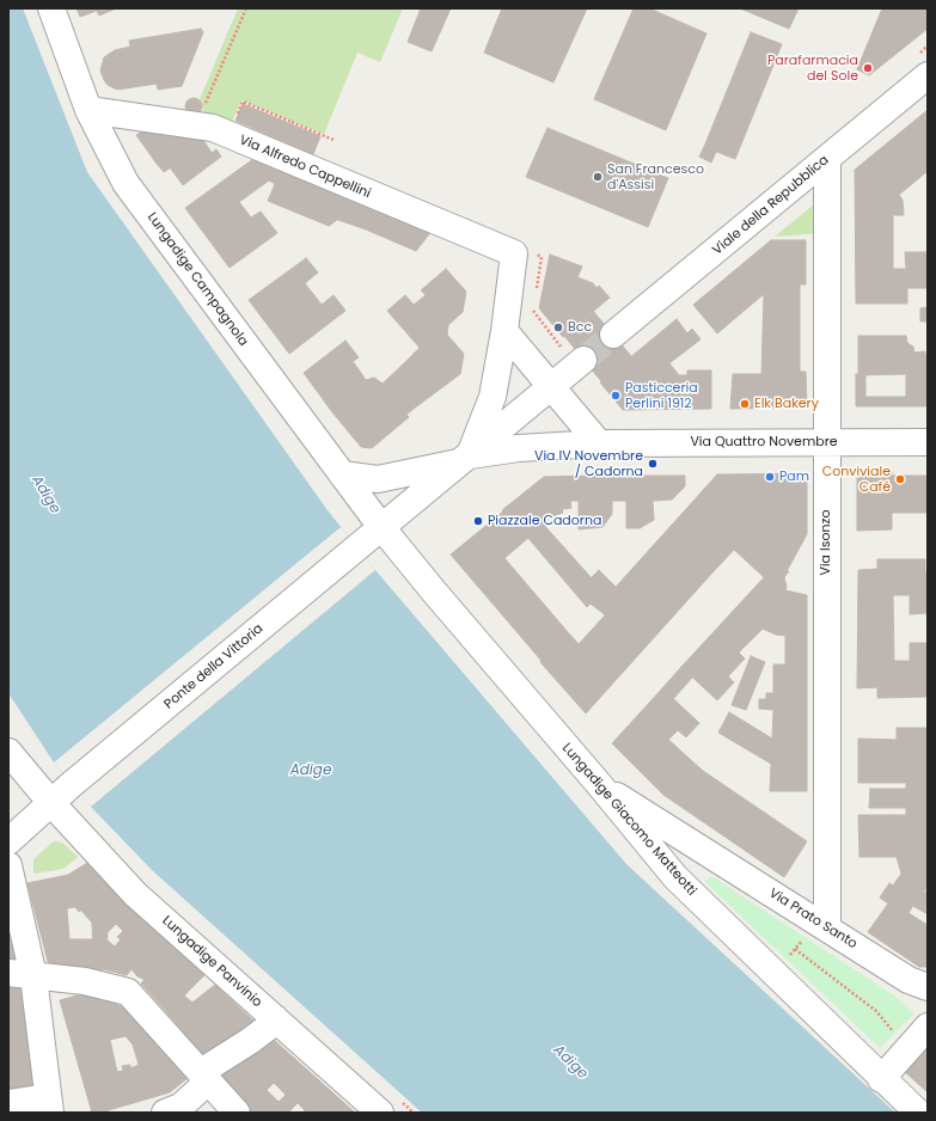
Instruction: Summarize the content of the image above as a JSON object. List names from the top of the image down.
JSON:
{
  "streets": {
    "street": [
      "Via Alfredo Cappellini",
      "Viale della Repubblica",
      "Lungadige Campagnola",
      "Via Quattro Novembre",
      "Via Isonzo",
      "Ponte della Vittoria",
      "Lungadige Giacomo Matteotti",
      "Via Prato Santo",
      "Lungadige Panvinio"
    ]
  },
  "crossings": [
    ["Via Alfredo Cappellini", "Lungadige Campagnola"],
    ["Viale della Repubblica", "Via Isonzo"],
    ["Lungadige Campagnola", "Via Quattro Novembre"],
    ["Lungadige Campagnola", "Ponte della Vittoria"],
    ["Lungadige Campagnola", "Lungadige Giacomo Matteotti"],
    ["Via Quattro Novembre", "Via Isonzo"],
    ["Via Isonzo", "Via Prato Santo"],
    ["Ponte della Vittoria", "Lungadige Giacomo Matteotti"],
    ["Ponte della Vittoria", "Lungadige Panvinio"],
    ["Lungadige Giacomo Matteotti", "Via Prato Santo"]
  ],
  "water": ["Adige"],
  "places": [
    "Parafarmacia del Sole",
    "San Francesco d'Assisi",
    "Bcc",
    "Pasticceria Perlini 1912",
    "Elk Bakery",
    "Via IV Novembre / Cadorna",
    "Pam",
    "Conviviale Café",
    "Piazzale Cadorna"
  ]
}
